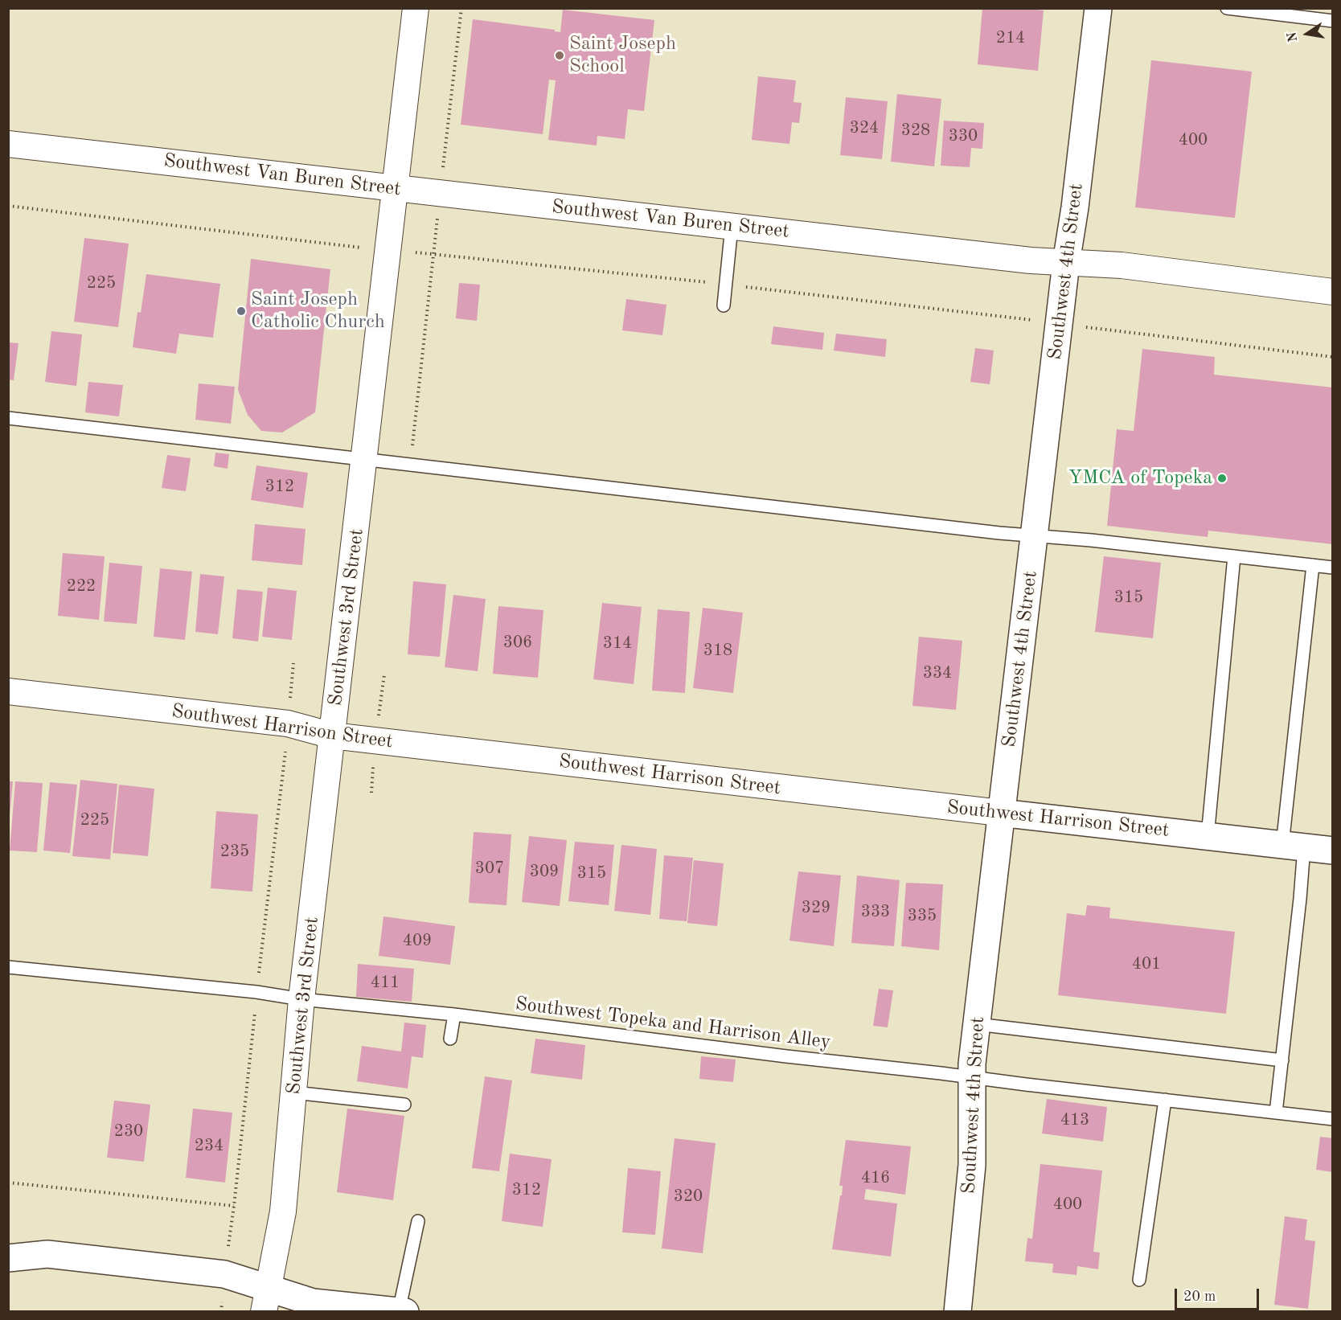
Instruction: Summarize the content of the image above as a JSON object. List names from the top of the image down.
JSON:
{
  "streets": {
    "street": [
      "Southwest Van Buren Street",
      "Southwest 4th Street",
      "Southwest 3rd Street",
      "Southwest Harrison Street"
    ],
    "lane": ["Southwest Topeka and Harrison Alley"]
  },
  "crossings": [
    ["Southwest Van Buren Street", "Southwest 4th Street"],
    ["Southwest Van Buren Street", "Southwest 3rd Street"],
    ["Southwest 4th Street", "Southwest Harrison Street"],
    ["Southwest 4th Street", "Southwest Topeka and Harrison Alley"],
    ["Southwest 3rd Street", "Southwest Harrison Street"],
    ["Southwest 3rd Street", "Southwest Topeka and Harrison Alley"]
  ],
  "places": ["Saint Joseph School", "Saint Joseph Catholic Church", "YMCA of Topeka"],
  "house_numbers": [
    "214",
    "324",
    "328",
    "330",
    "400",
    "225",
    "312",
    "222",
    "315",
    "306",
    "314",
    "318",
    "334",
    "225",
    "235",
    "307",
    "309",
    "315",
    "329",
    "333",
    "335",
    "409",
    "401",
    "411",
    "413",
    "230",
    "234",
    "416",
    "312",
    "320",
    "400"
  ],
  "scale_bar": "20 m",
  "north": "left"
}
